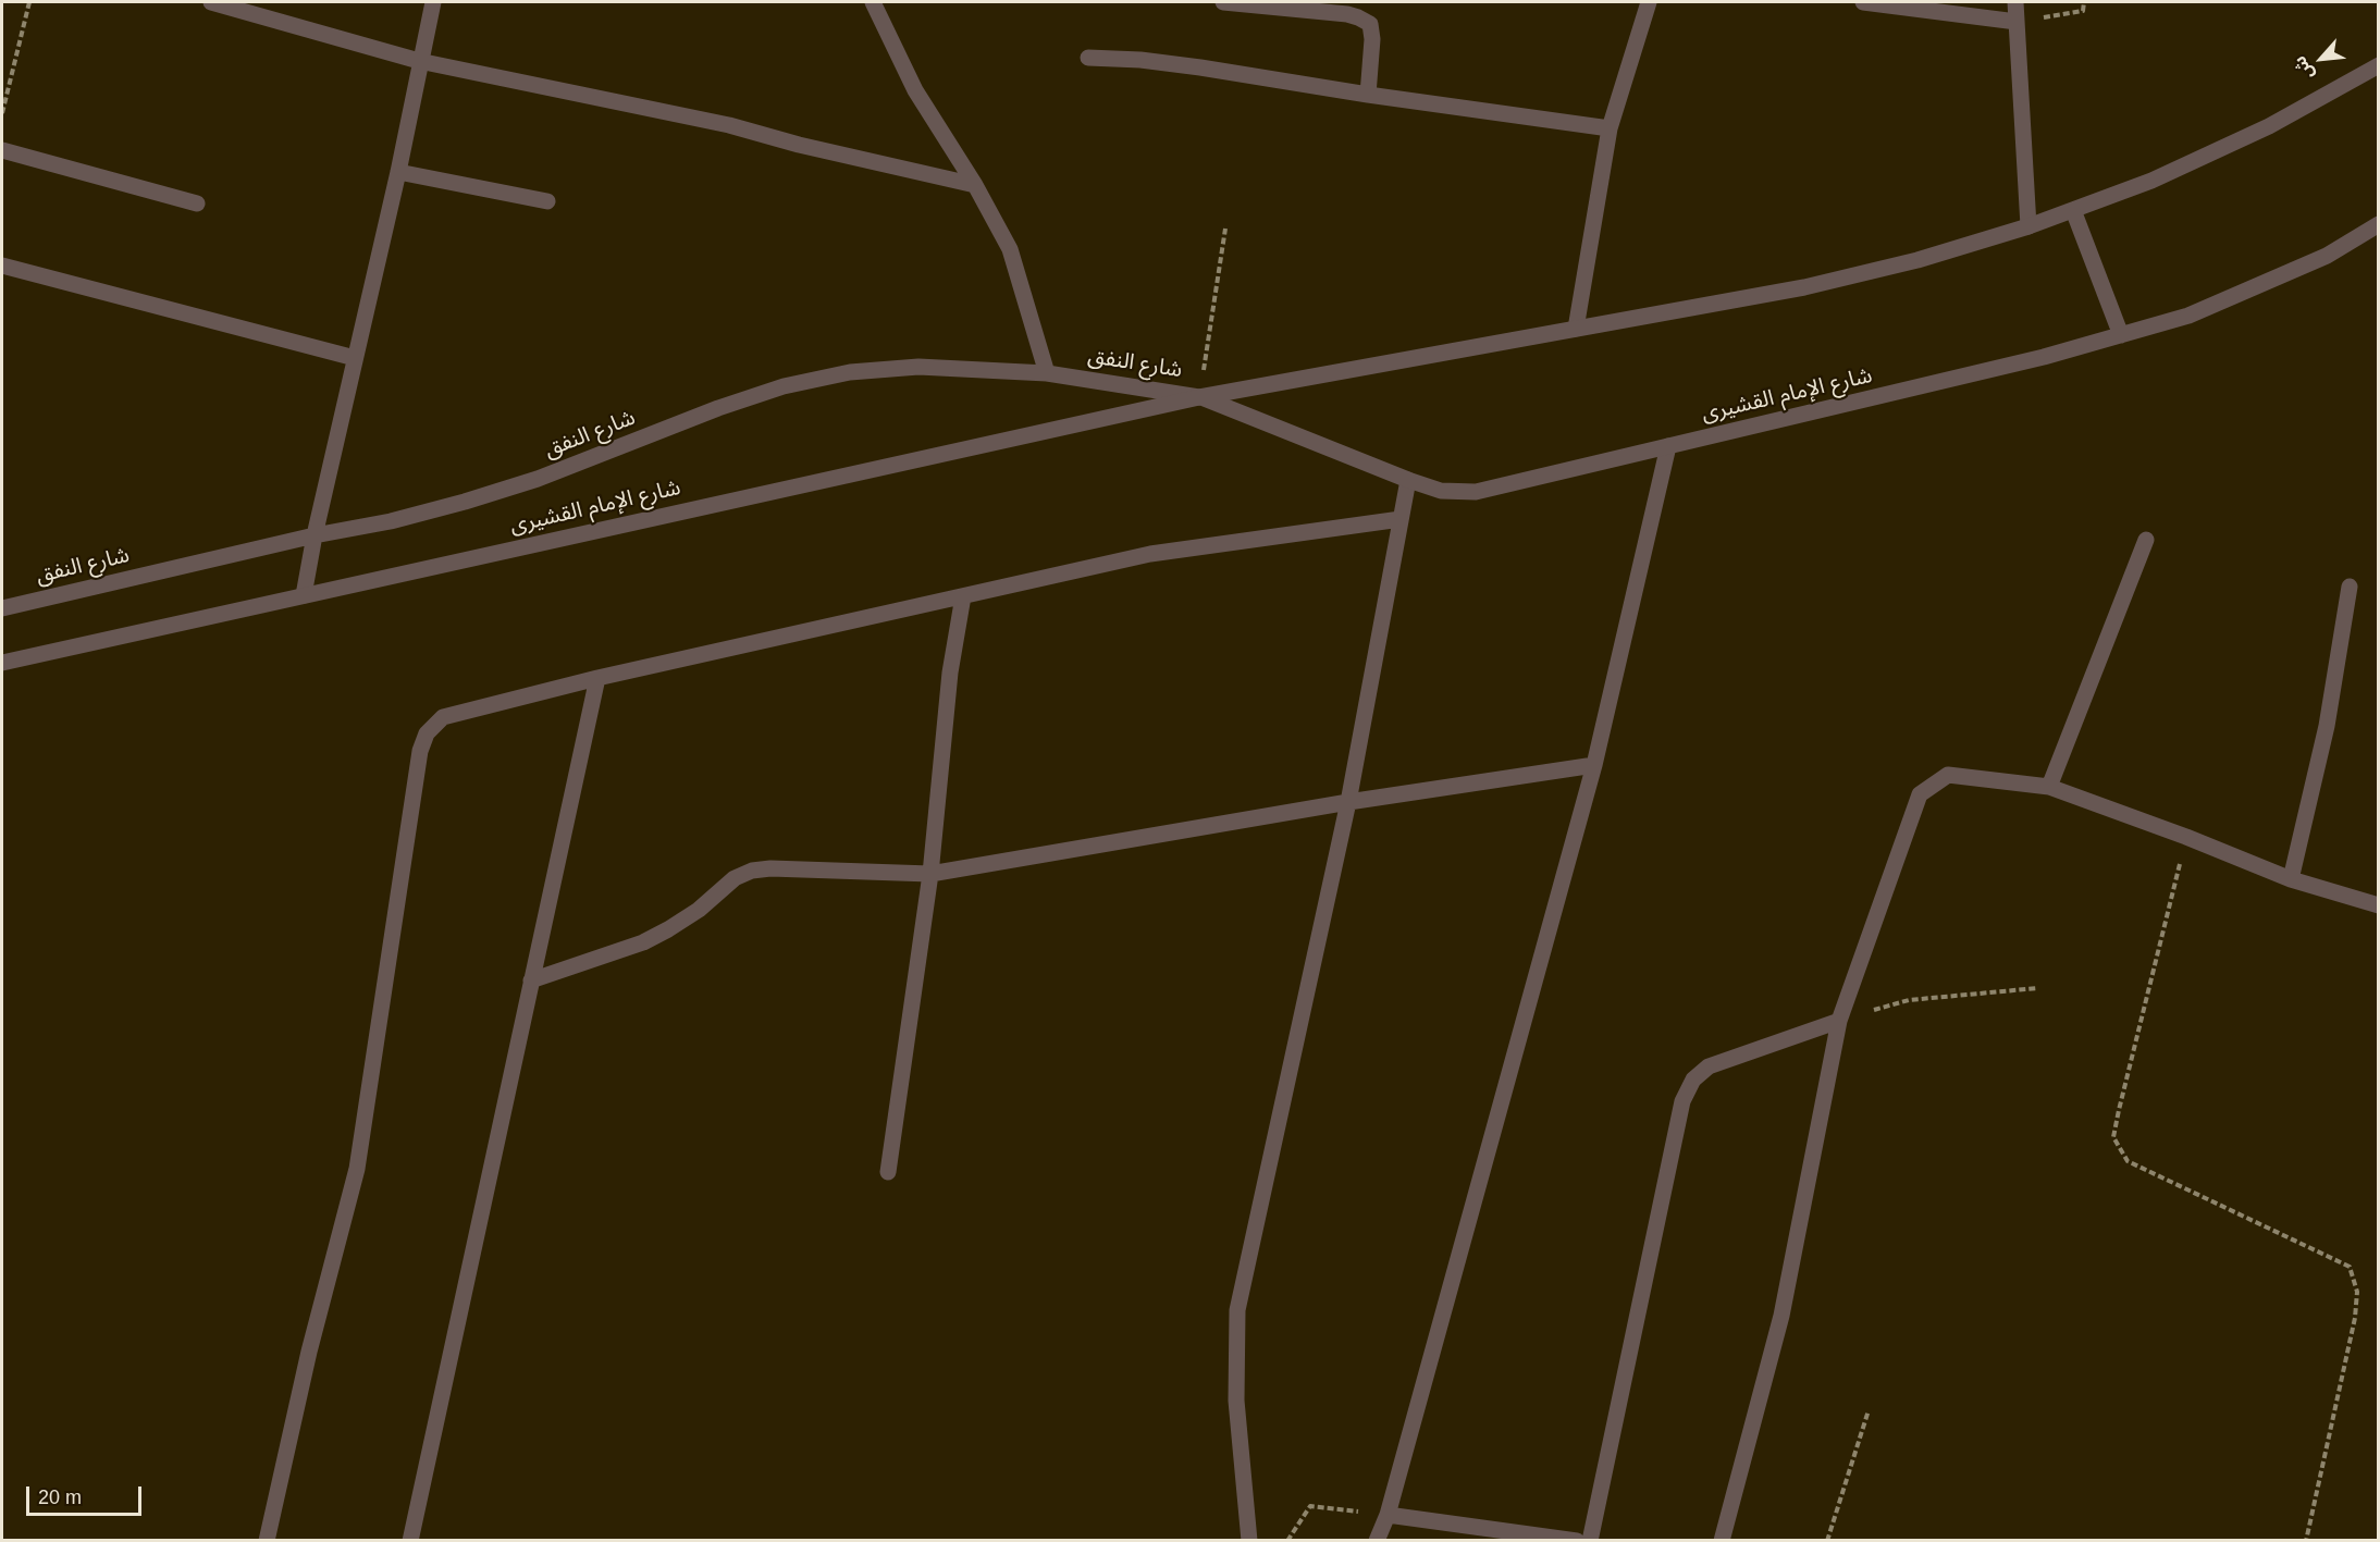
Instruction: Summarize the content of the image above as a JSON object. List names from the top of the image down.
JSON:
{
  "streets": {
    "street": ["شارع النفق", "شارع الإمام القشيرى"]
  },
  "crossings": [
    ["شارع النفق", "شارع الإمام القشيرى"]
  ],
  "scale_bar": "20 m",
  "north": "bottom left"
}
